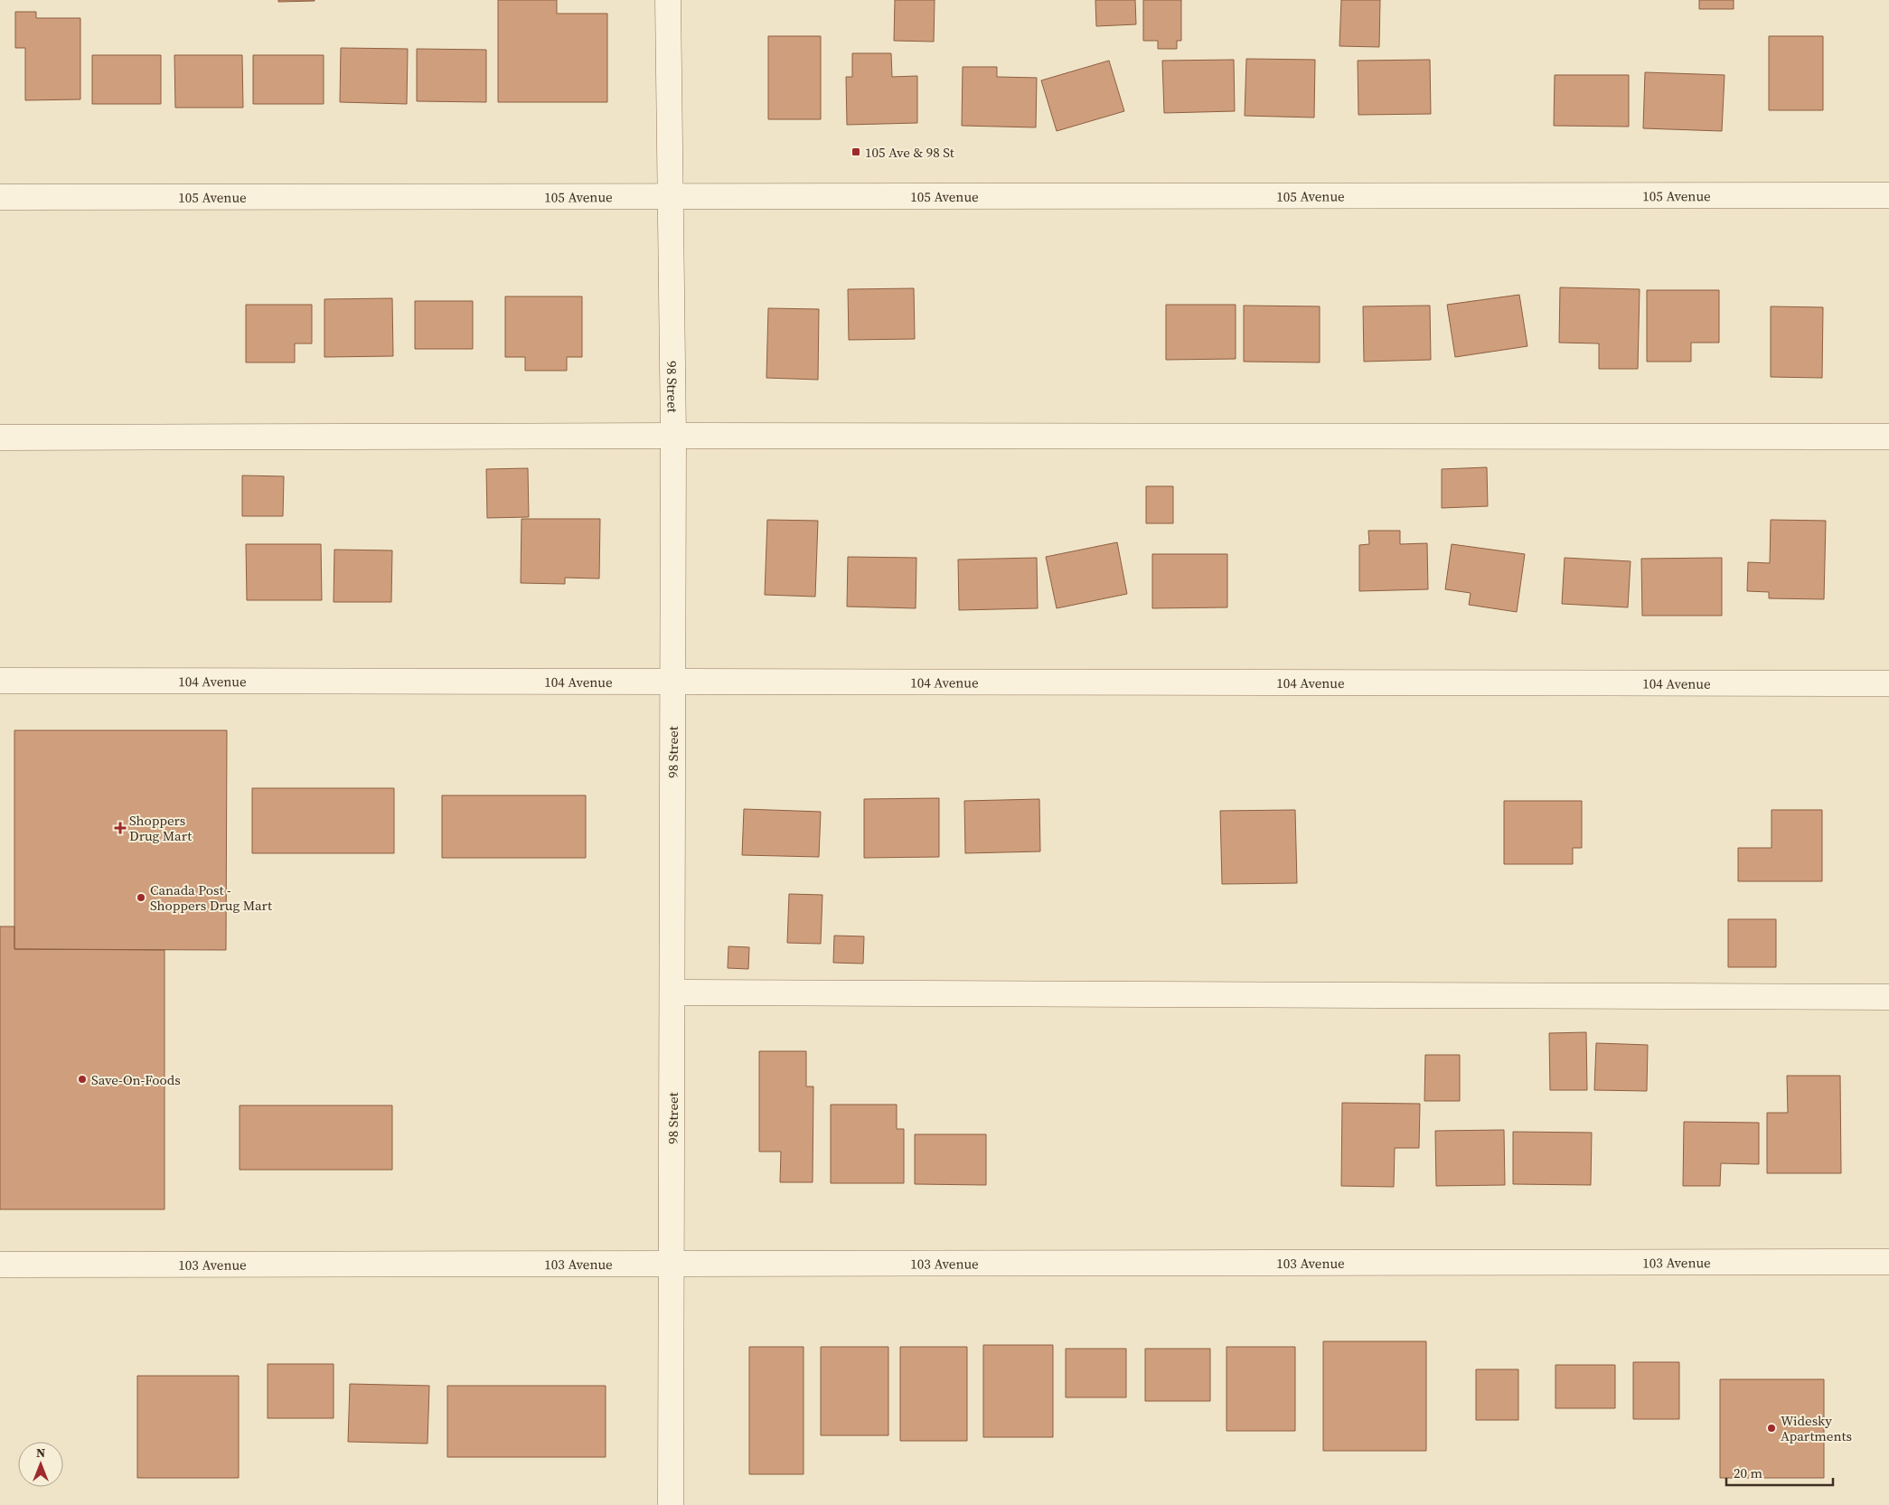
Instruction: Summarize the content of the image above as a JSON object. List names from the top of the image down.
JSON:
{
  "streets": {
    "street": [
      "105 Avenue",
      "98 Street",
      "104 Avenue",
      "103 Avenue"
    ]
  },
  "crossings": [
    ["105 Avenue", "98 Street"],
    ["98 Street", "104 Avenue"],
    ["98 Street", "103 Avenue"]
  ],
  "places": {
    "transit": ["105 Ave & 98 St"],
    "health": ["Shoppers Drug Mart"],
    "other": ["Canada Post - Shoppers Drug Mart", "Save-On-Foods", "Widesky Apartments"]
  },
  "scale_bar": "20 m",
  "north": "top"
}
